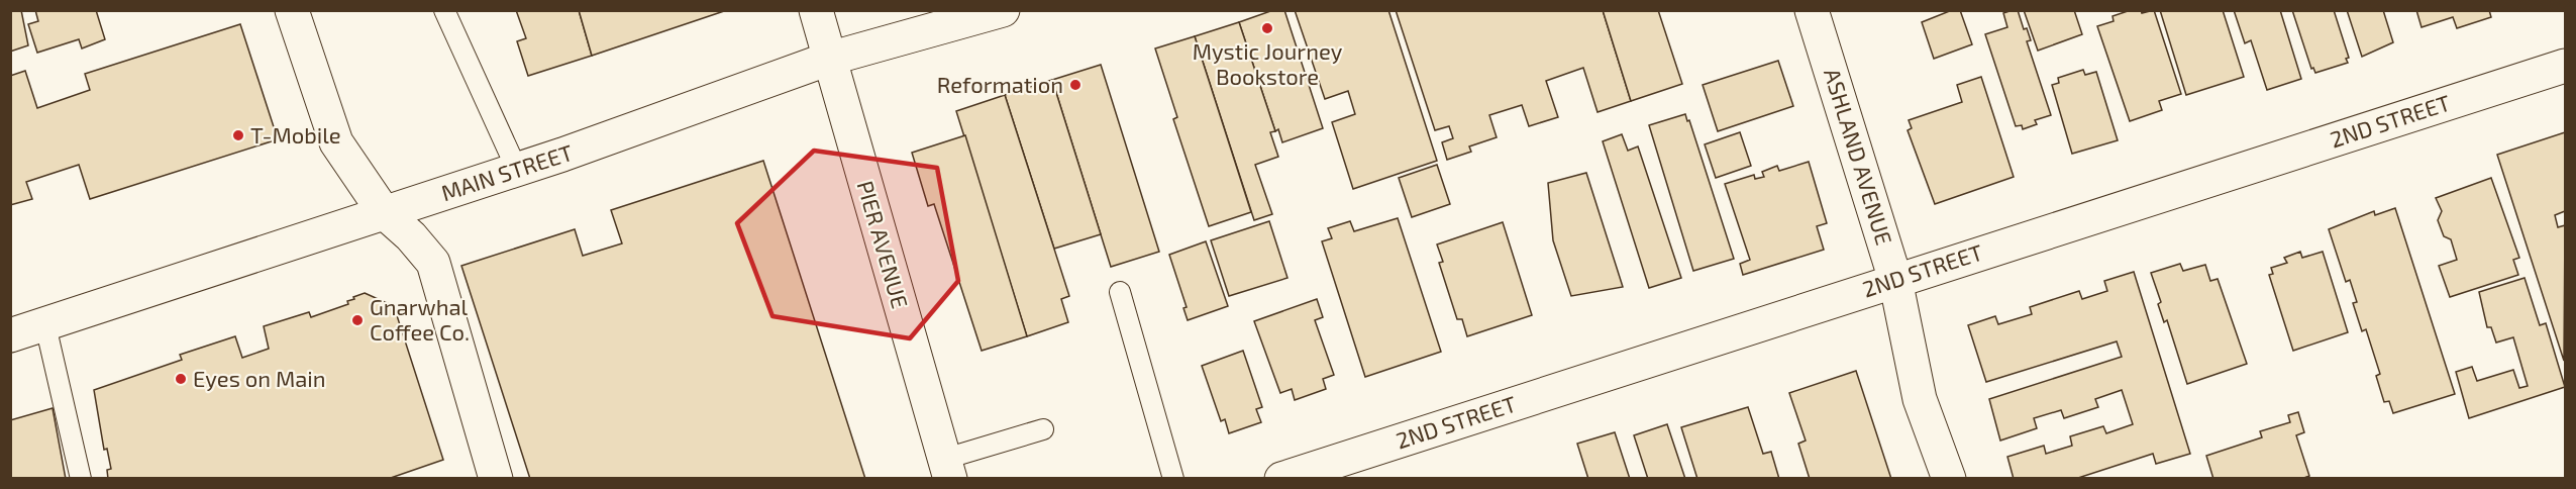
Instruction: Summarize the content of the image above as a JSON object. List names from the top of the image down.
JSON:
{
  "streets": {
    "street": [
      "2ND STREET",
      "ASHLAND AVENUE",
      "MAIN STREET",
      "PIER AVENUE"
    ]
  },
  "crossings": [
    ["2ND STREET", "ASHLAND AVENUE"],
    ["MAIN STREET", "PIER AVENUE"]
  ],
  "places": [
    "Mystic Journey Bookstore",
    "Reformation",
    "T-Mobile",
    "Gnarwhal Coffee Co.",
    "Eyes on Main"
  ]
}
